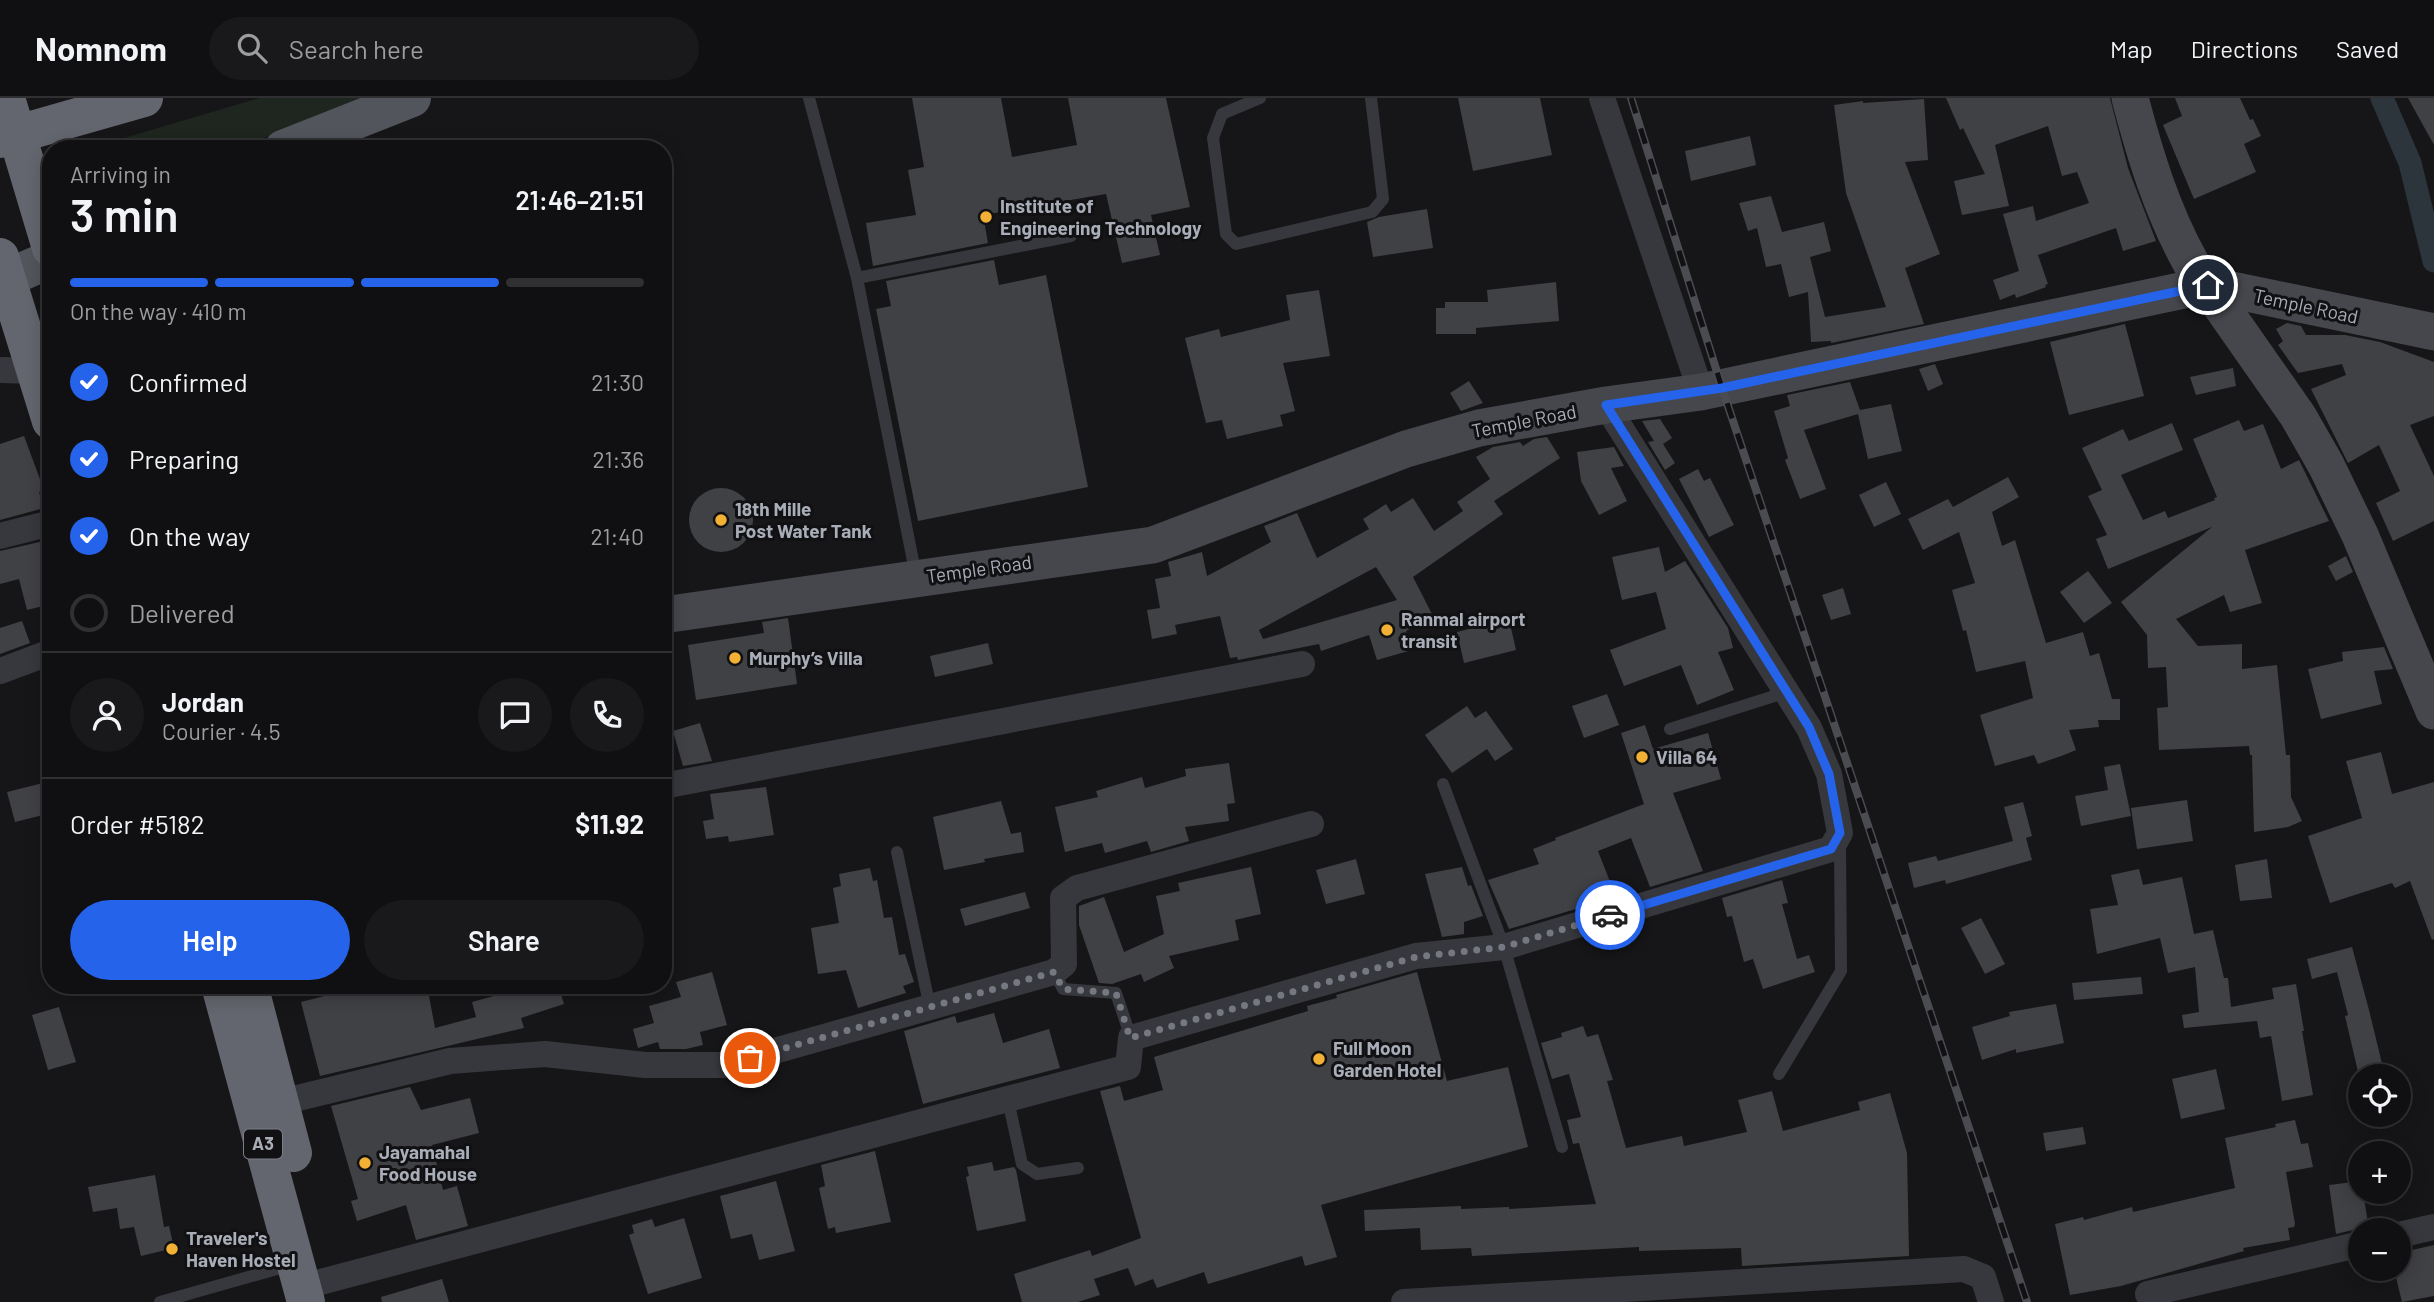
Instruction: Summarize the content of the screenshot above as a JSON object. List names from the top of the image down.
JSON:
{
  "streets": {
    "highway": ["A3"],
    "street": ["Temple Road"]
  },
  "places": [
    "Institute of Engineering Technology",
    "18th Mille Post Water Tank",
    "Ranmal airport transit",
    "Murphy’s Villa",
    "Villa 64",
    "Full Moon Garden Hotel",
    "Jayamahal Food House",
    "Traveler's Haven Hostel"
  ],
  "page": {
    "header": "Nomnom",
    "search": "Search here",
    "nav": ["Map", "Directions", "Saved"],
    "heading": ["3 min", "Arriving in", "21:46–21:51"],
    "panel": [
      "Jordan",
      "Courier · 4.5",
      "Order #5182",
      "$11.92"
    ],
    "bar": "On the way · 410 m",
    "list": [
      ["Confirmed", "21:30"],
      ["Preparing", "21:36"],
      ["On the way", "21:40"],
      "Delivered"
    ],
    "buttons": ["Help", "Share"],
    "map_buttons": ["+", "−"]
  }
}
